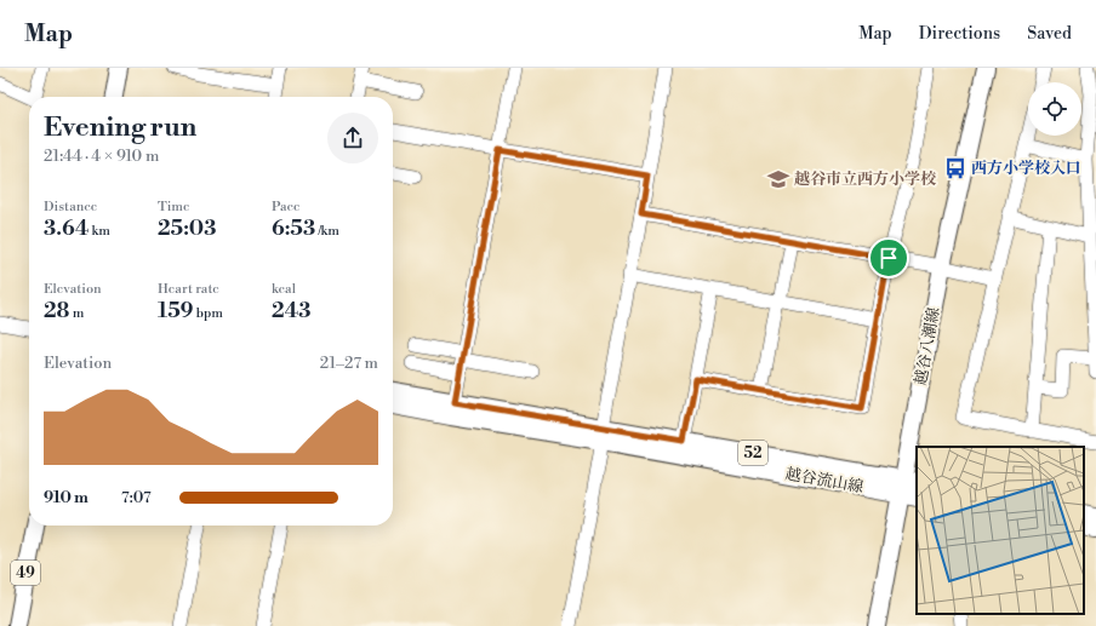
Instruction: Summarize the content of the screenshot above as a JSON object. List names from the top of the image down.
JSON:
{
  "streets": {
    "main road": [
      "越谷八潮線",
      "52",
      "越谷流山線",
      "49"
    ]
  },
  "crossings": [
    ["越谷八潮線", "越谷流山線"]
  ],
  "places": {
    "bus stop": ["西方小学校入口"],
    "school or university": ["越谷市立西方小学校"]
  },
  "page": {
    "header": "Map",
    "nav": ["Map", "Directions", "Saved"],
    "heading": ["Evening run", "21:44 · 4 × 910 m"],
    "stats": [
      ["Distance", "3.64 km"],
      ["Time", "25:03"],
      ["Pace", "6:53 /km"],
      ["Elevation", "28 m"],
      ["Heart rate", "159 bpm"],
      ["kcal", "243"]
    ],
    "chart": ["Elevation", "21–27 m"],
    "list": [
      {
        "name": "910 m",
        "note": "7:07"
      }
    ]
  }
}
